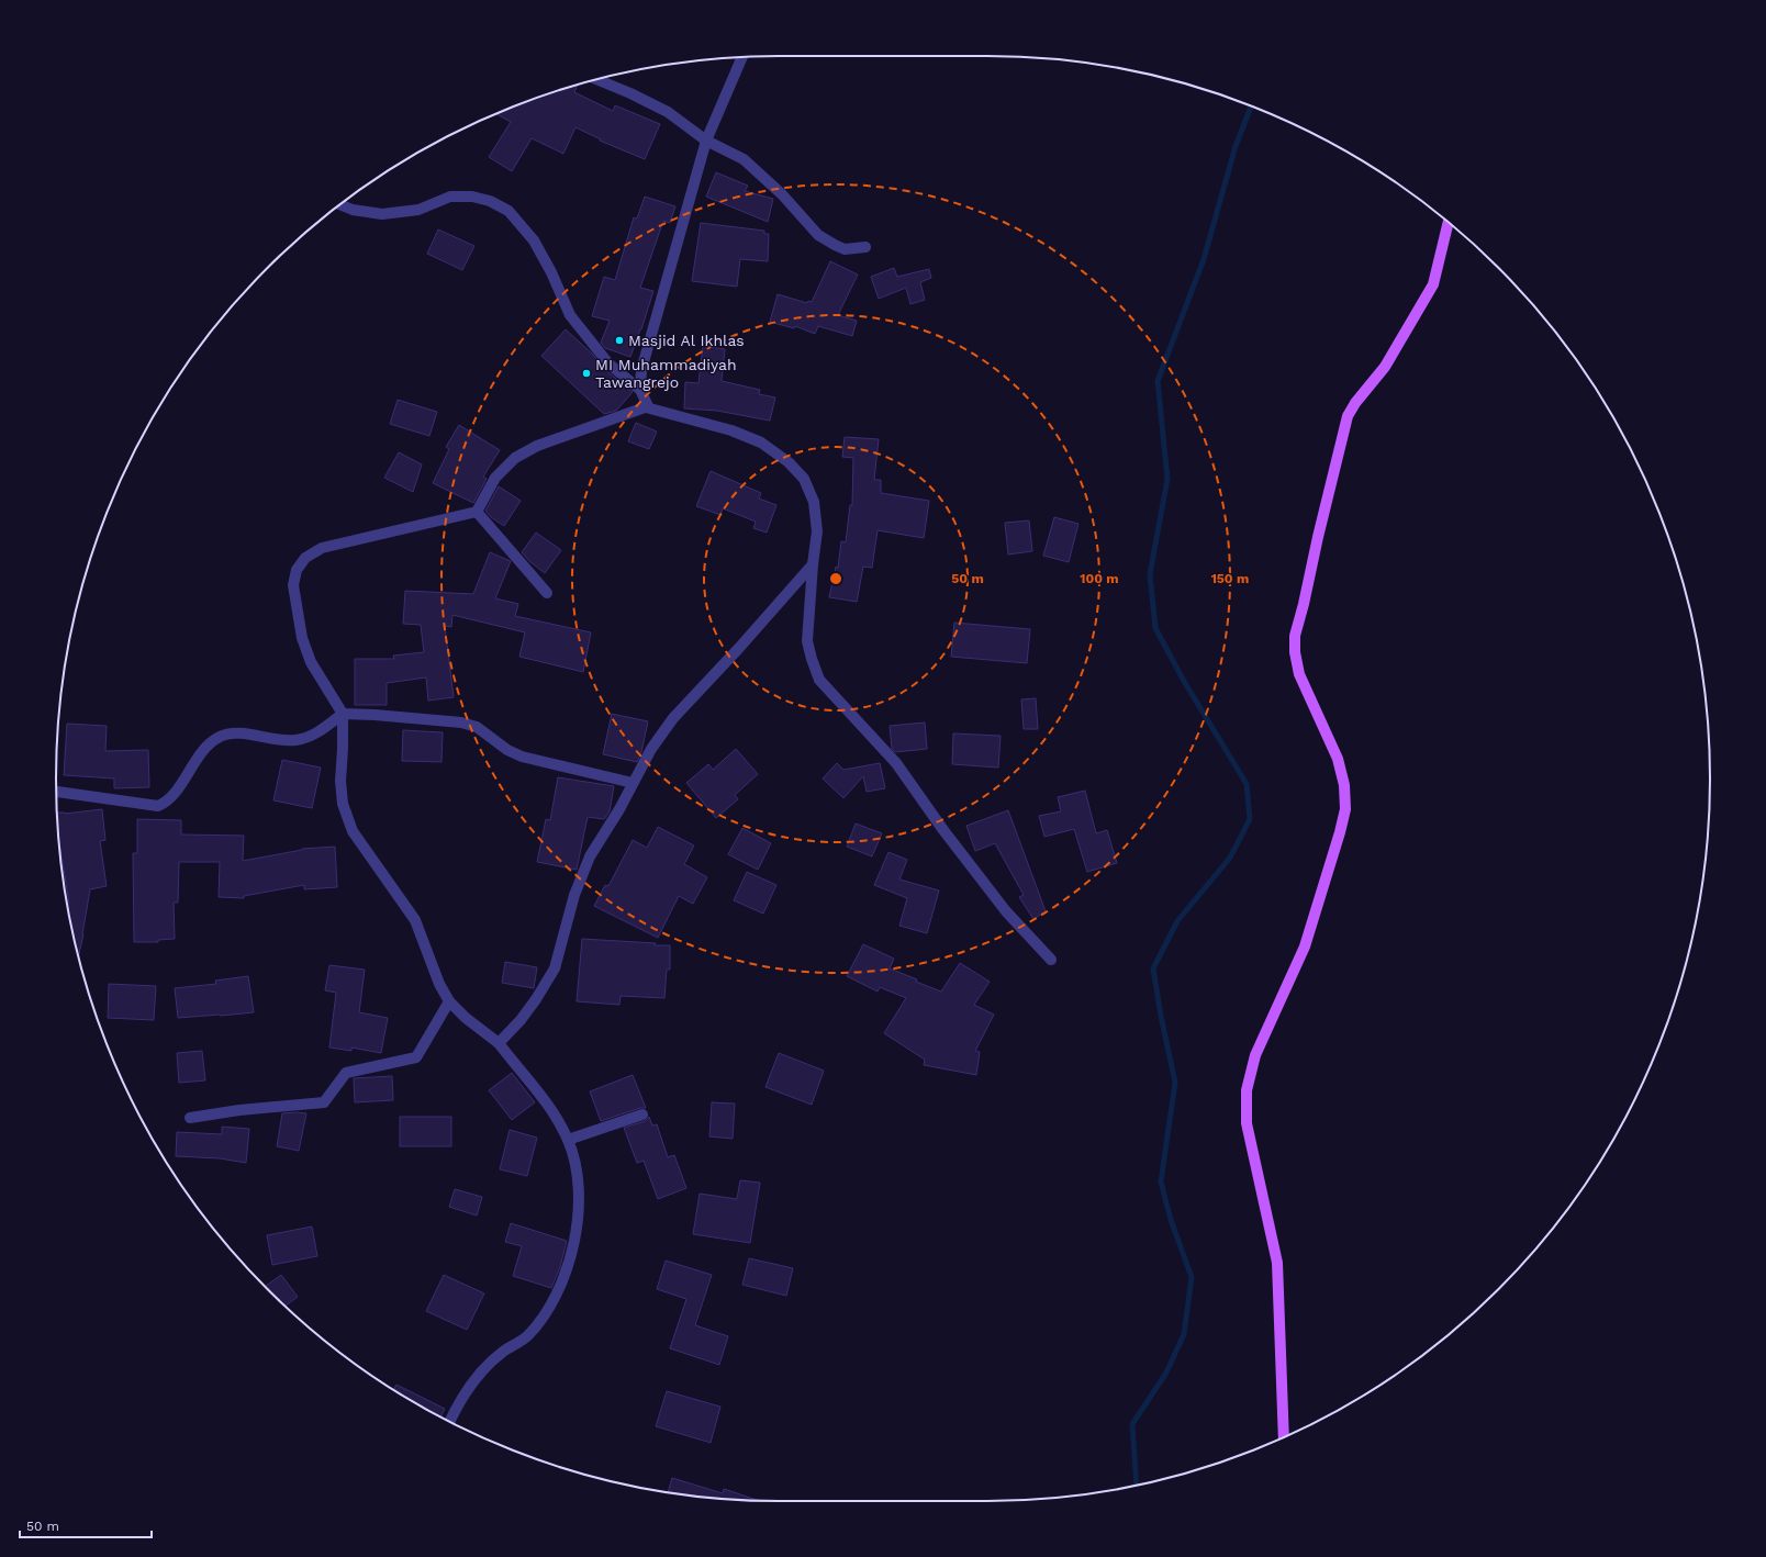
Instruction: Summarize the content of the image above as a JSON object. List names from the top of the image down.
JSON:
{
  "places": ["Masjid Al Ikhlas", "MI Muhammadiyah Tawangrejo"],
  "scale_bar": "50 m",
  "rings": ["50 m", "100 m", "150 m"]
}
